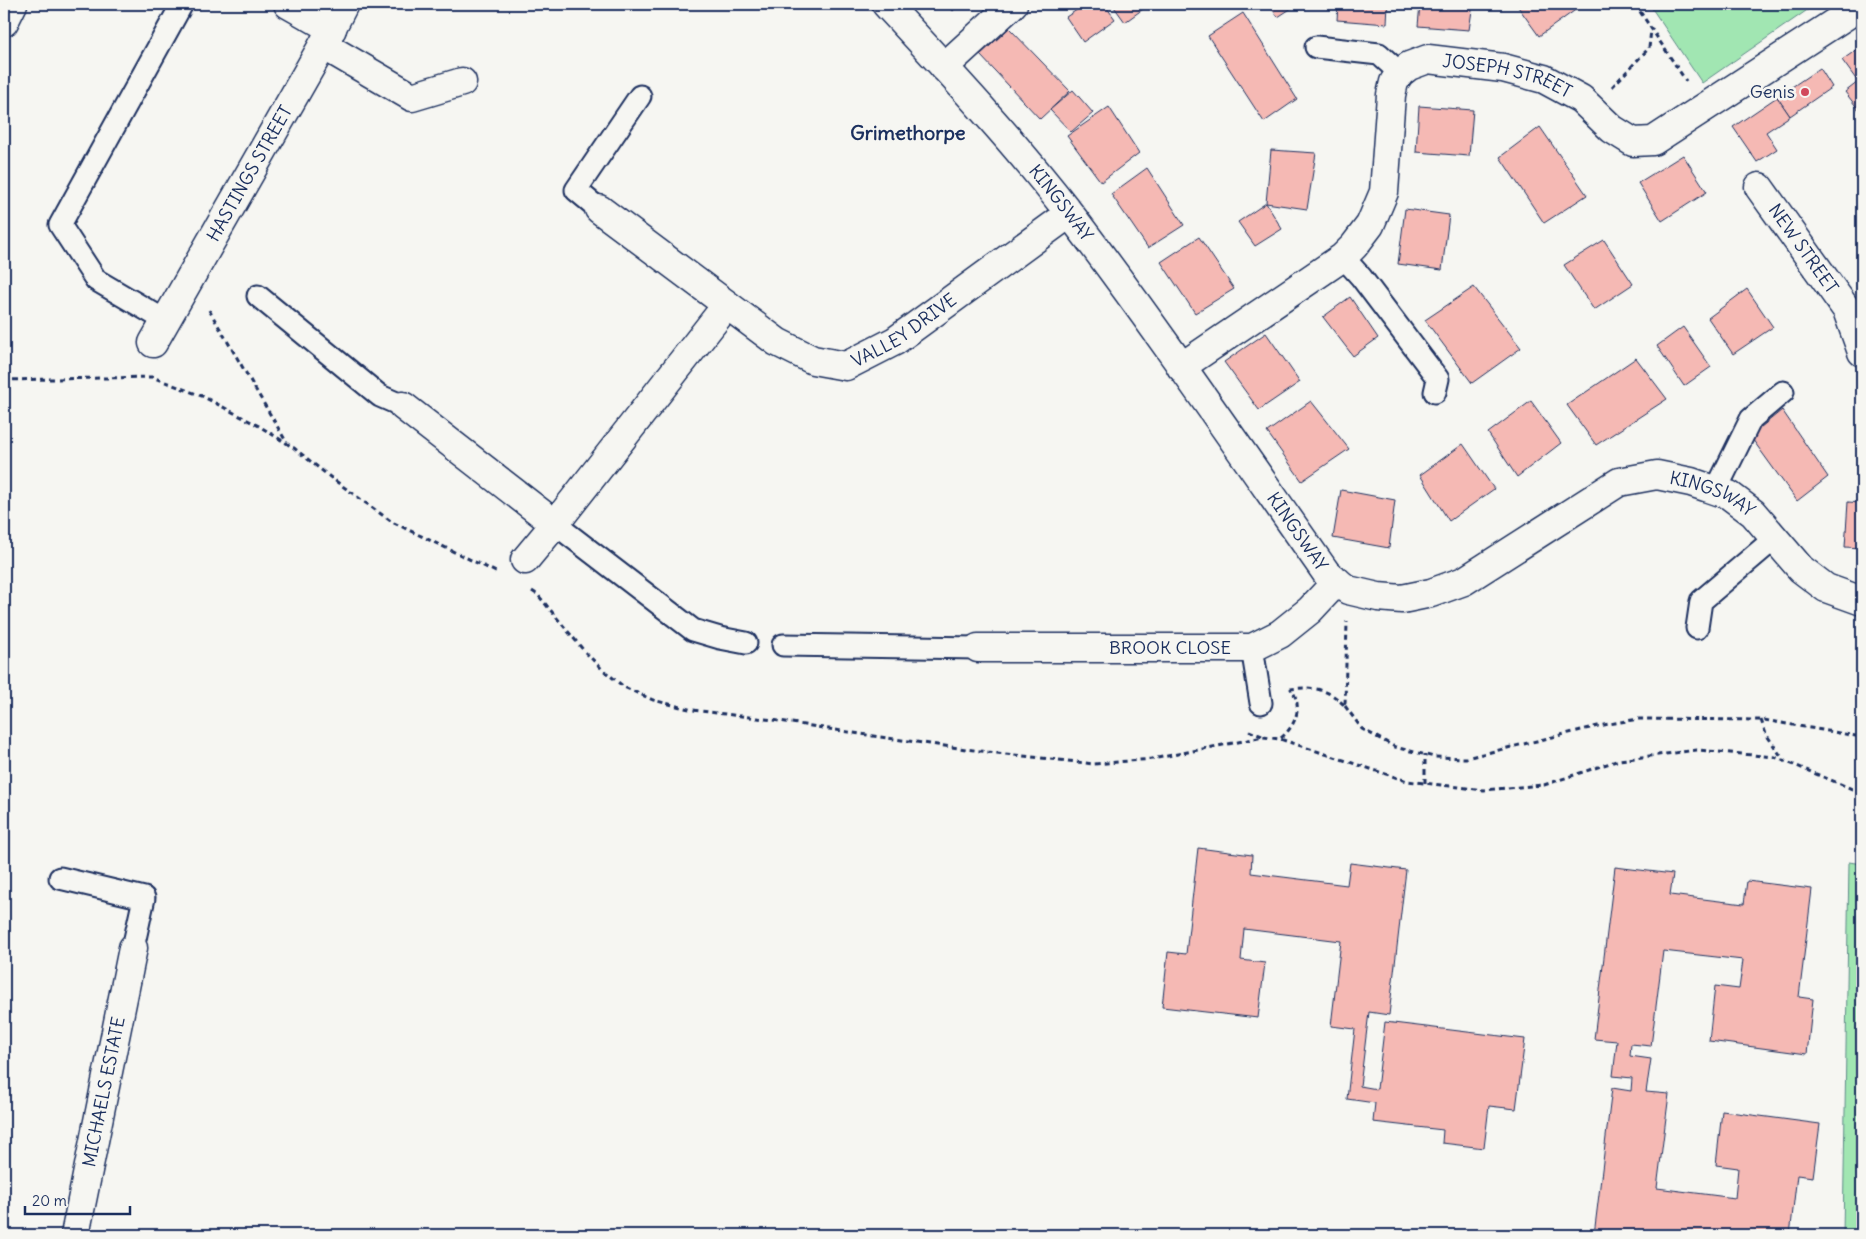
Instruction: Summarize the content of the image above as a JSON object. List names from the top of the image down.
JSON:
{
  "streets": {
    "street": [
      "JOSEPH STREET",
      "HASTINGS STREET",
      "KINGSWAY",
      "NEW STREET",
      "VALLEY DRIVE",
      "BROOK CLOSE",
      "MICHAELS ESTATE"
    ]
  },
  "crossings": [
    ["KINGSWAY", "VALLEY DRIVE"],
    ["KINGSWAY", "BROOK CLOSE"]
  ],
  "districts": ["Grimethorpe"],
  "places": ["Genis"],
  "scale_bar": "20 m"
}
